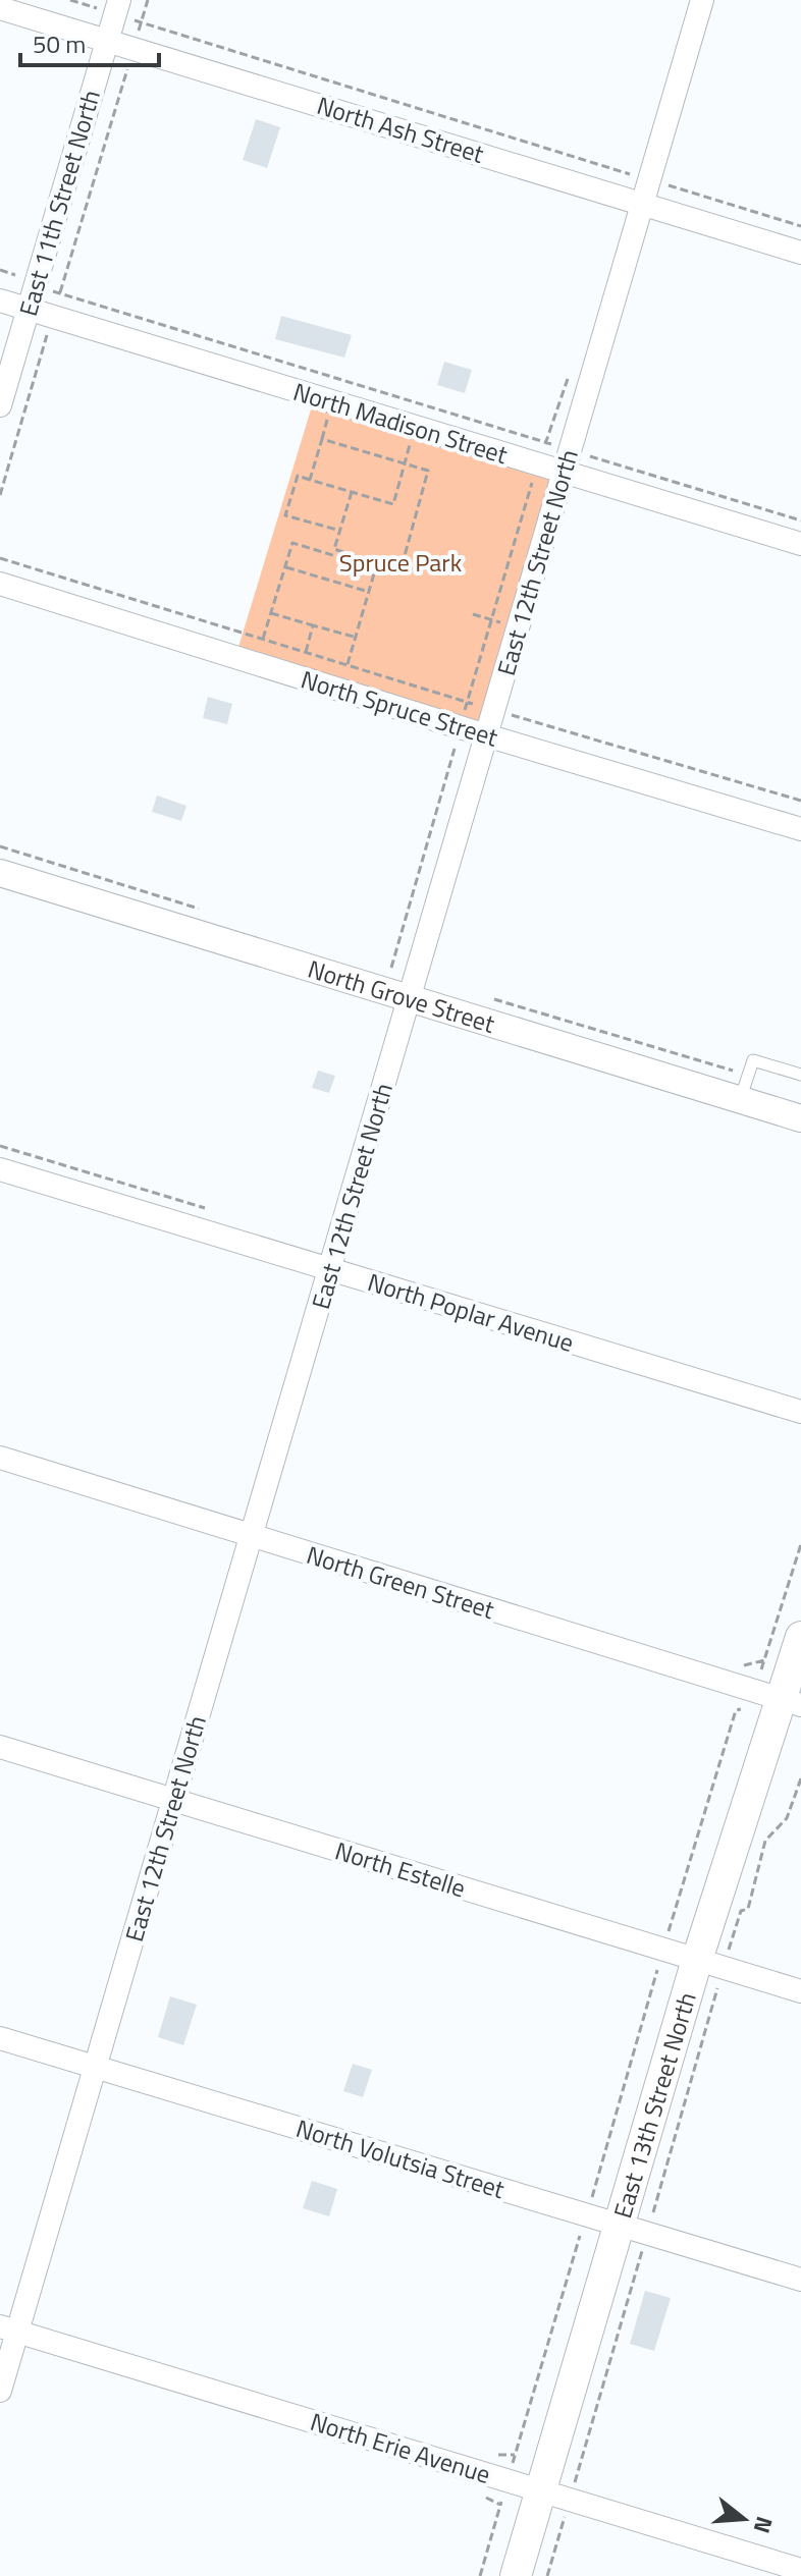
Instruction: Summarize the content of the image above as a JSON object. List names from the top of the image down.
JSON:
{
  "streets": {
    "main road": ["East 13th Street North"],
    "street": [
      "North Ash Street",
      "East 11th Street North",
      "North Madison Street",
      "East 12th Street North",
      "North Spruce Street",
      "North Grove Street",
      "North Poplar Avenue",
      "North Green Street",
      "North Estelle",
      "North Volutsia Street",
      "North Erie Avenue"
    ]
  },
  "crossings": [
    ["North Ash Street", "East 11th Street North"],
    ["North Ash Street", "East 12th Street North"],
    ["East 11th Street North", "North Madison Street"],
    ["North Madison Street", "East 12th Street North"],
    ["East 12th Street North", "North Spruce Street"],
    ["East 12th Street North", "North Grove Street"],
    ["East 12th Street North", "North Poplar Avenue"],
    ["East 12th Street North", "North Green Street"],
    ["East 12th Street North", "North Estelle"],
    ["East 12th Street North", "North Volutsia Street"],
    ["East 12th Street North", "North Erie Avenue"],
    ["North Green Street", "East 13th Street North"],
    ["North Estelle", "East 13th Street North"],
    ["East 13th Street North", "North Volutsia Street"],
    ["East 13th Street North", "North Erie Avenue"]
  ],
  "parks": ["Spruce Park"],
  "scale_bar": "50 m",
  "north": "right"
}
